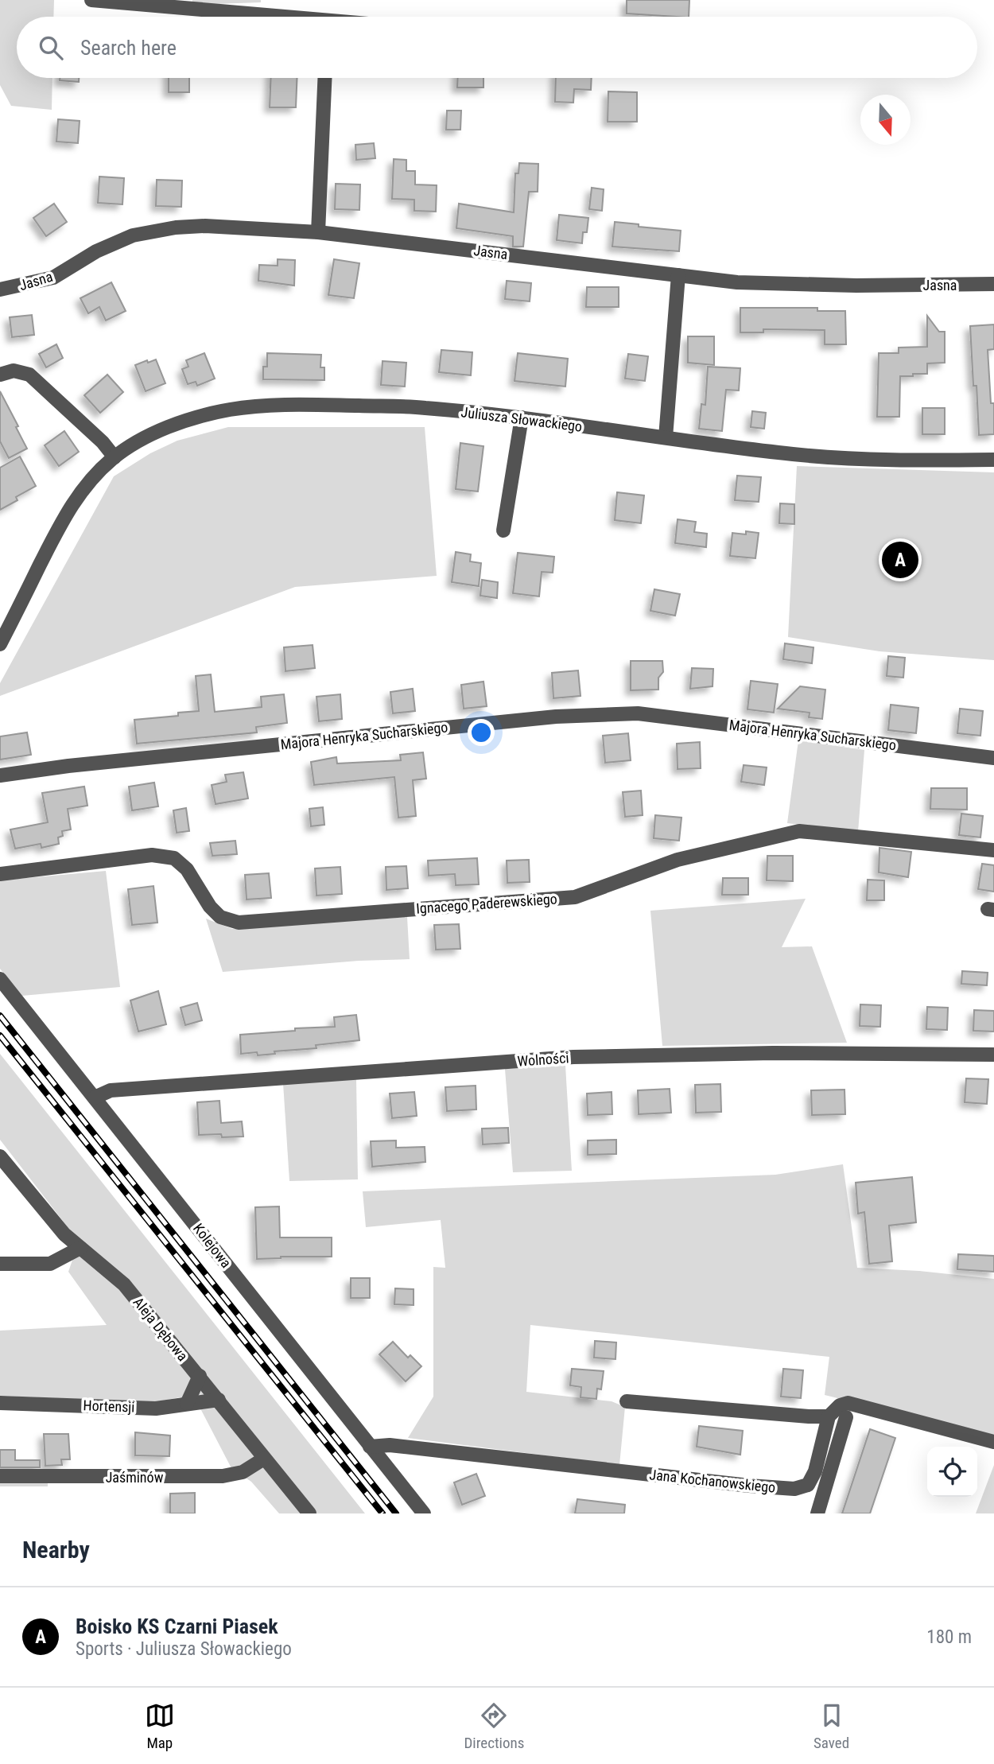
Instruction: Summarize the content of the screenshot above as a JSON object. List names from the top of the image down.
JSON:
{
  "streets": {
    "street": [
      "Jasna",
      "Juliusza Słowackiego",
      "Majora Henryka Sucharskiego",
      "Ignacego Paderewskiego",
      "Wolności",
      "Kolejowa",
      "Aleja Dębowa",
      "Hortensji",
      "Jaśminów",
      "Jana Kochanowskiego"
    ]
  },
  "crossings": [
    ["Wolności", "Kolejowa"],
    ["Kolejowa", "Jana Kochanowskiego"],
    ["Aleja Dębowa", "Hortensji"],
    ["Aleja Dębowa", "Jaśminów"]
  ],
  "north": "bottom",
  "page": {
    "search": "Search here",
    "pins": "A",
    "heading": "Nearby",
    "list": [
      {
        "mark": "A",
        "name": "Boisko KS Czarni Piasek",
        "note": "Sports · Juliusza Słowackiego",
        "value": "180 m"
      }
    ],
    "nav": ["Map", "Directions", "Saved"]
  }
}
